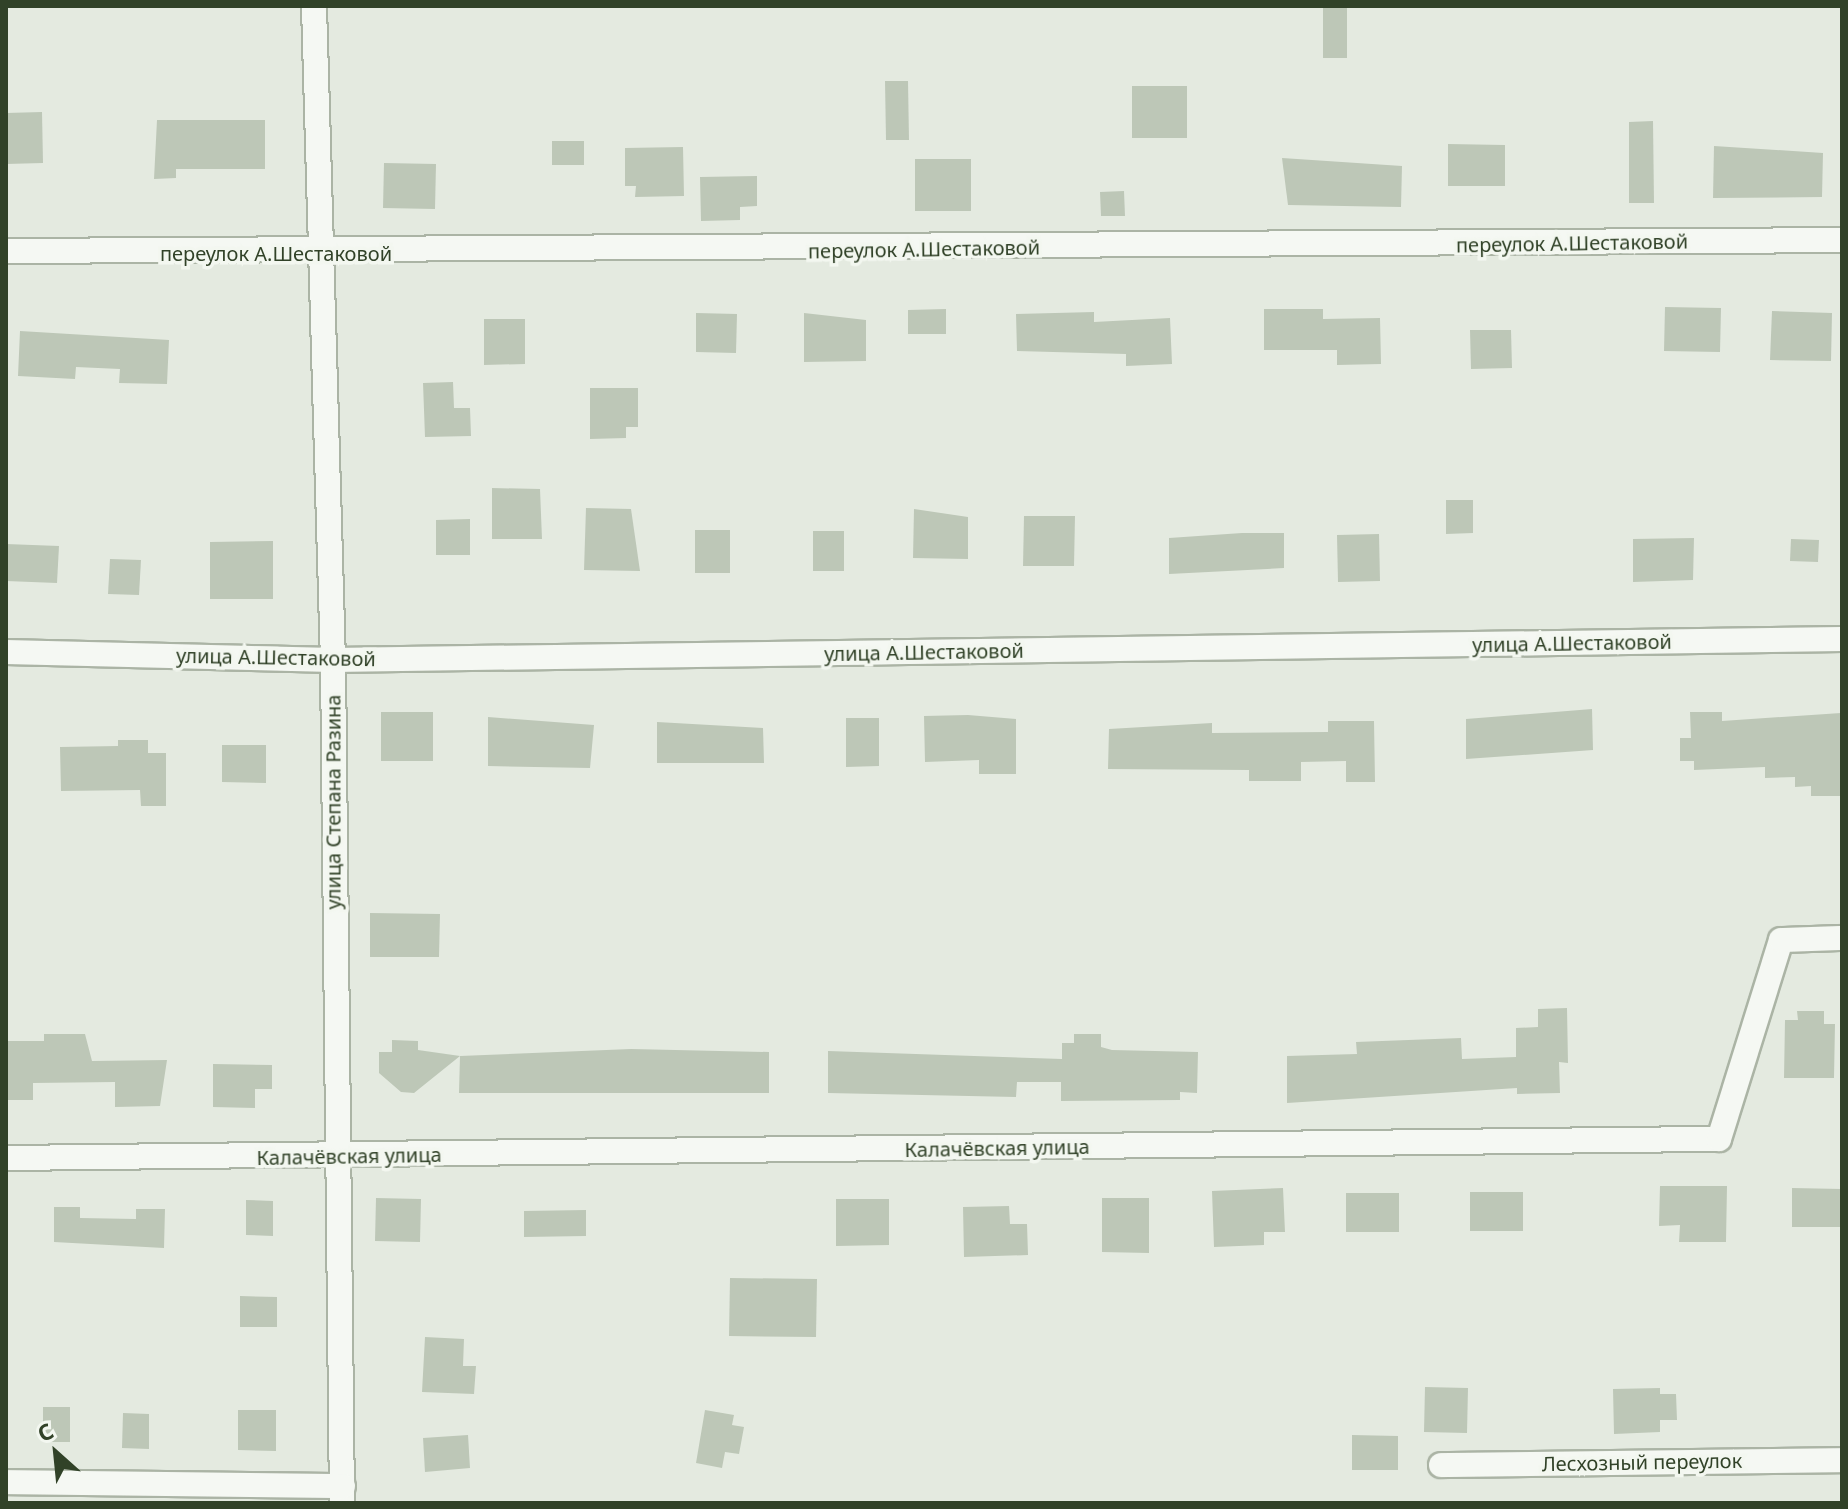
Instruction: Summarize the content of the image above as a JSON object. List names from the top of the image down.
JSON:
{
  "streets": {
    "street": [
      "переулок А.Шестаковой",
      "улица А.Шестаковой",
      "улица Степана Разина",
      "Калачёвская улица",
      "Лесхозный переулок"
    ]
  },
  "crossings": [
    ["переулок А.Шестаковой", "улица Степана Разина"],
    ["улица А.Шестаковой", "улица Степана Разина"],
    ["улица Степана Разина", "Калачёвская улица"]
  ],
  "north": "top left"
}
